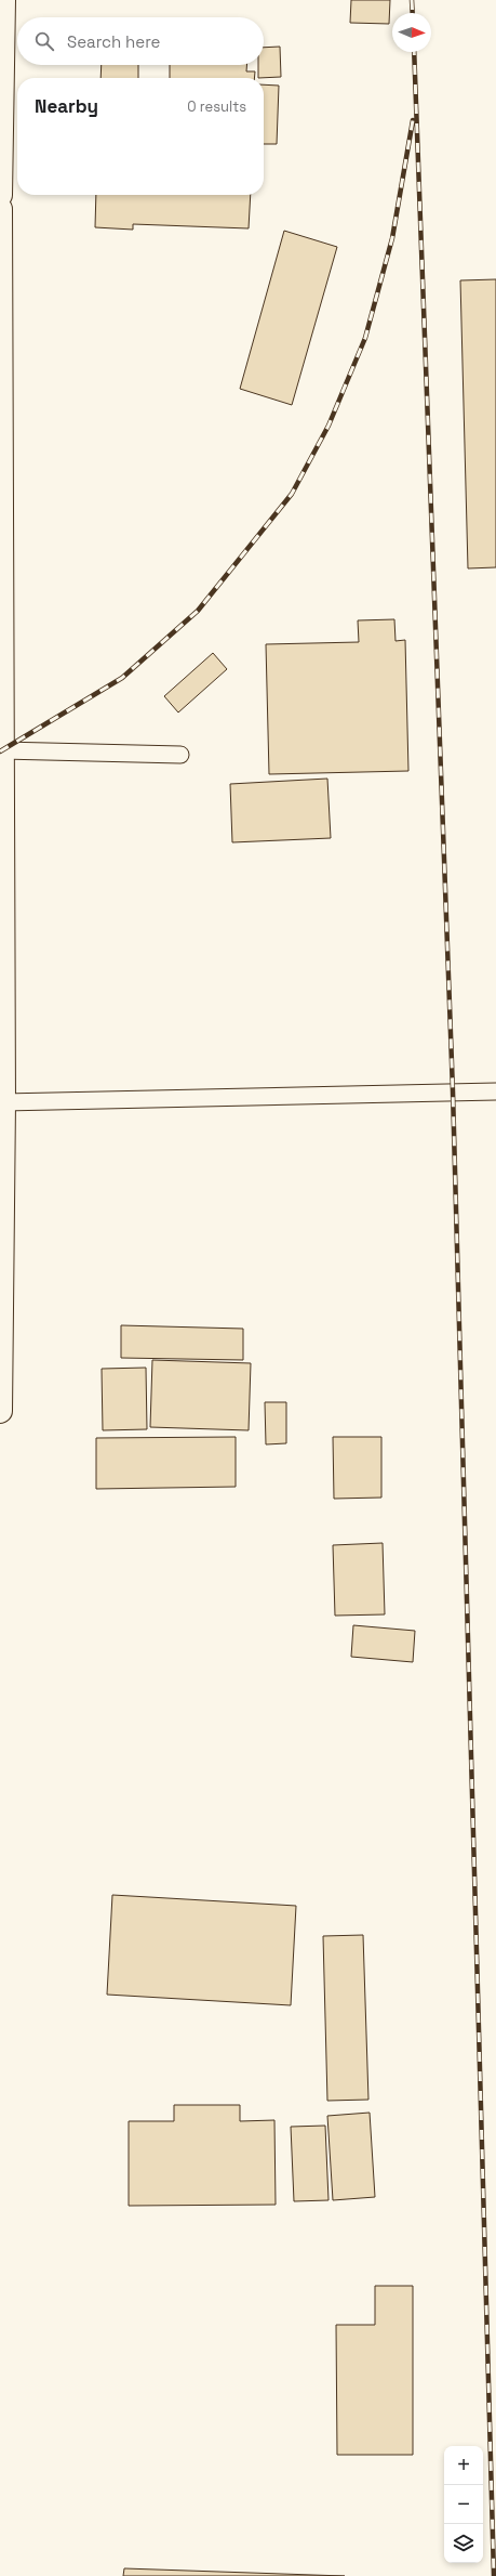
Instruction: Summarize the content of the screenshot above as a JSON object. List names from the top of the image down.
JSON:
{
  "north": "right",
  "page": {
    "search": "Search here",
    "heading": ["Nearby", "0 results"],
    "map_buttons": ["+", "−"]
  }
}
